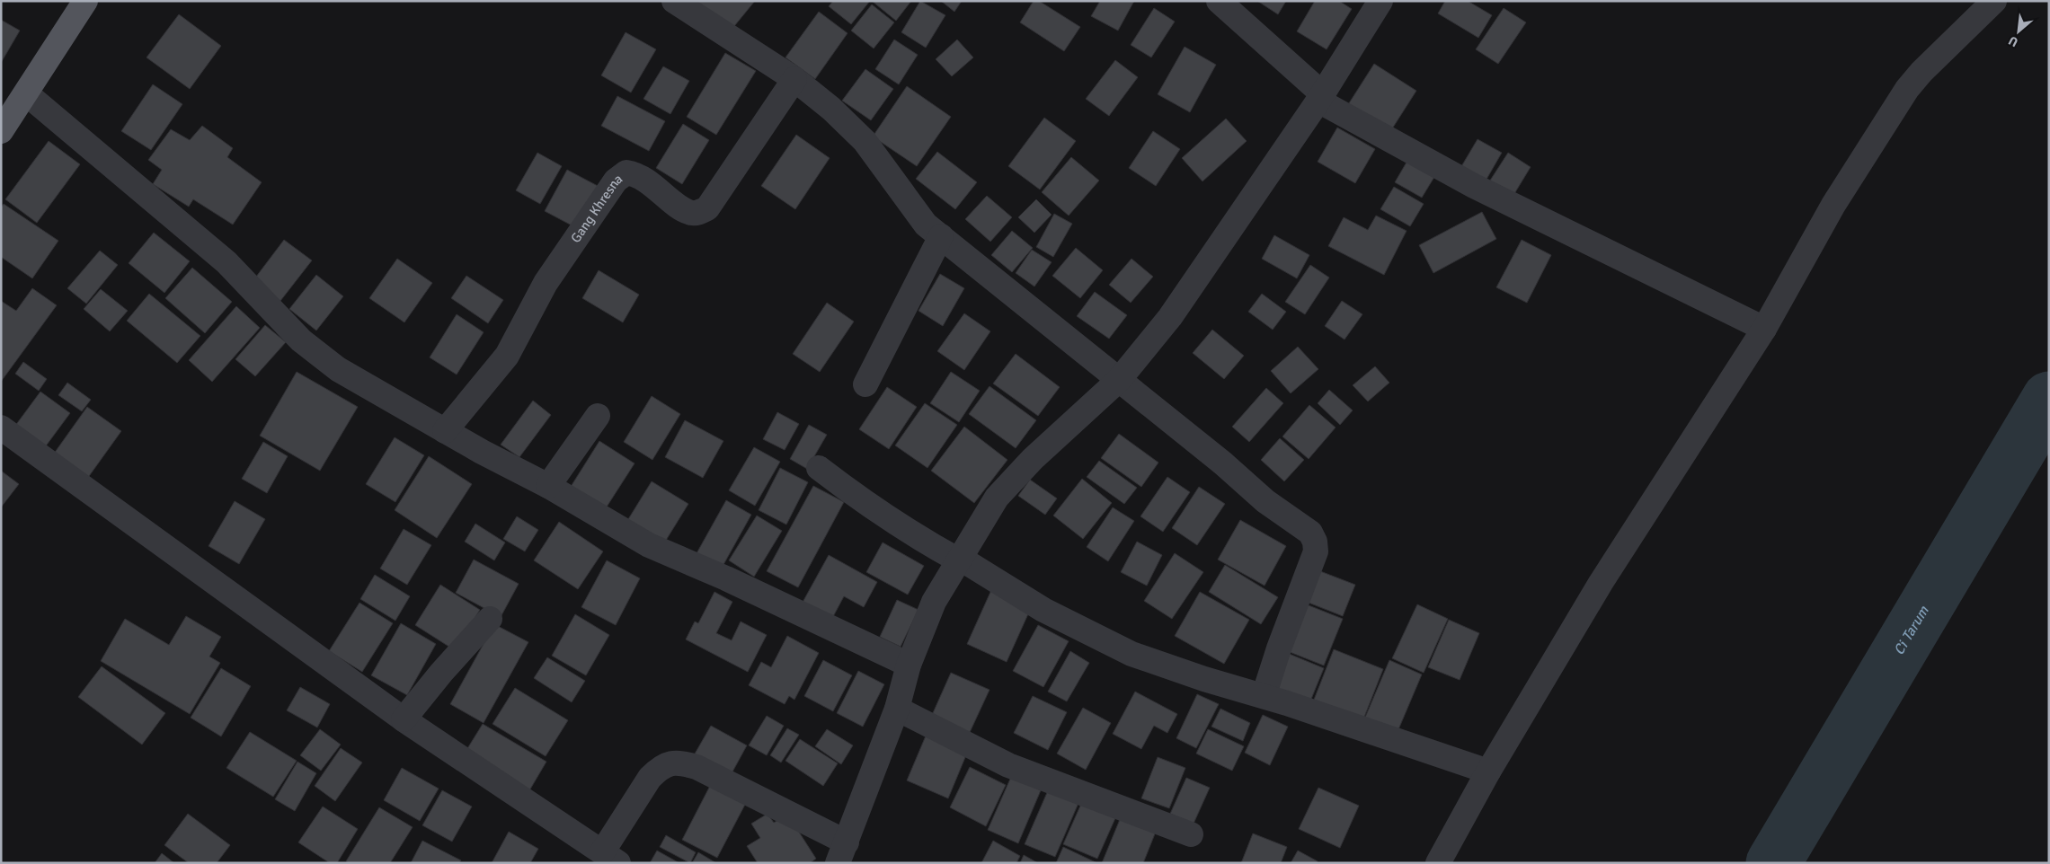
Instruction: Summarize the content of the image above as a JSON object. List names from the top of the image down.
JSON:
{
  "streets": {
    "street": ["Gang Khresna"]
  },
  "water": ["Ci Tarum"],
  "north": "bottom left"
}
